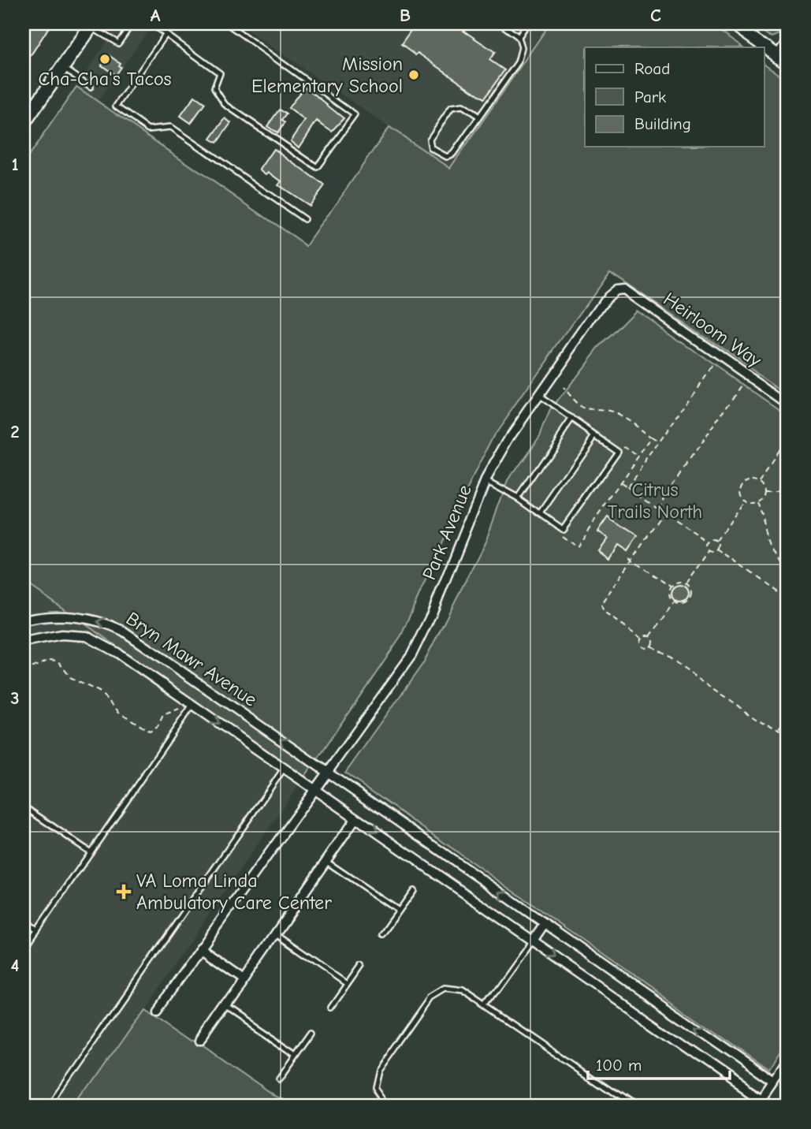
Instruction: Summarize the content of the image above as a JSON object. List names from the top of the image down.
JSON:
{
  "streets": {
    "street": ["Heirloom Way", "Park Avenue", "Bryn Mawr Avenue"]
  },
  "crossings": [
    ["Heirloom Way", "Park Avenue"],
    ["Park Avenue", "Bryn Mawr Avenue"]
  ],
  "parks": ["Citrus Trails North"],
  "places": {
    "other": ["Cha-Cha's Tacos", "Mission Elementary School"],
    "health": ["VA Loma Linda Ambulatory Care Center"]
  },
  "legend": ["Road", "Park", "Building"],
  "scale_bar": "100 m",
  "grid": {
    "columns": ["A", "B", "C"],
    "rows": [
      "1",
      "2",
      "3",
      "4"
    ]
  }
}
